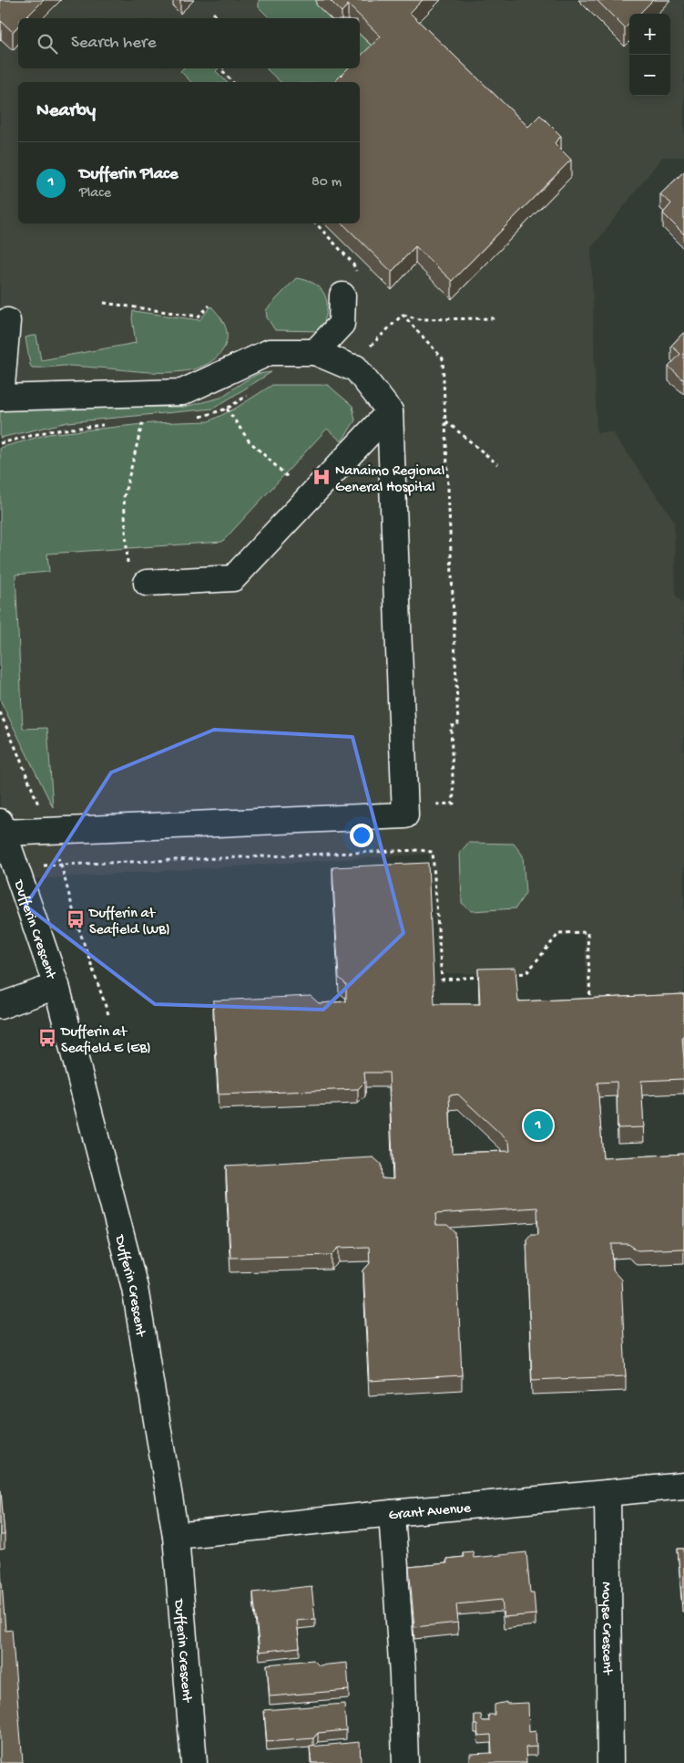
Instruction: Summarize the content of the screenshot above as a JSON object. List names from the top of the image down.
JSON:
{
  "streets": {
    "street": ["Dufferin Crescent", "Grant Avenue", "Moyse Crescent"]
  },
  "crossings": [
    ["Dufferin Crescent", "Grant Avenue"],
    ["Grant Avenue", "Moyse Crescent"]
  ],
  "places": {
    "hospital": ["Nanaimo Regional General Hospital"],
    "bus stop": ["Dufferin at Seafield (WB)", "Dufferin at Seafield E (EB)"]
  },
  "page": {
    "map_buttons": ["+", "−"],
    "search": "Search here",
    "heading": "Nearby",
    "list": [
      {
        "mark": "1",
        "name": "Dufferin Place",
        "note": "Place",
        "value": "80 m"
      }
    ],
    "pins": "1"
  }
}
